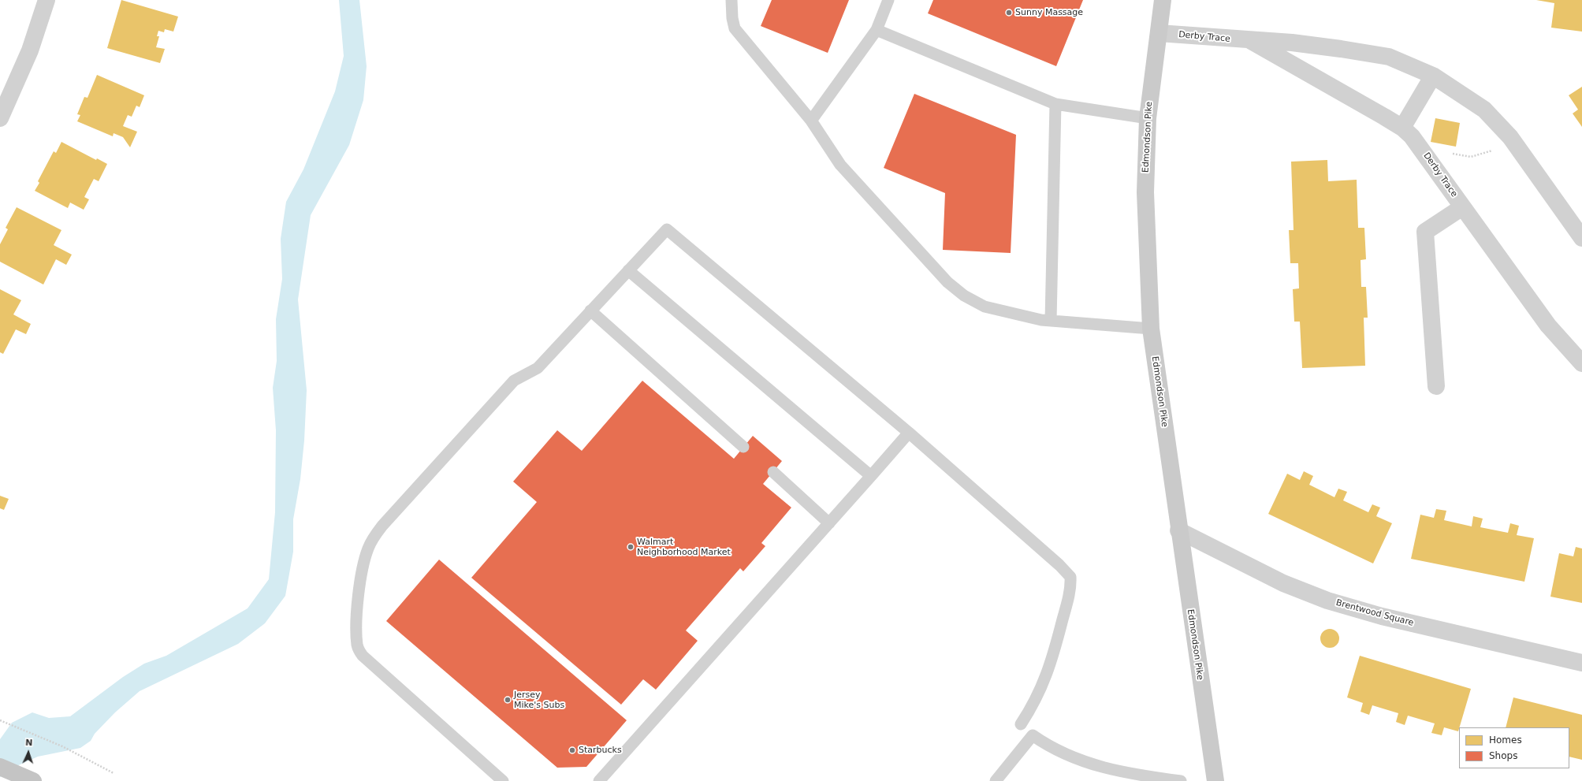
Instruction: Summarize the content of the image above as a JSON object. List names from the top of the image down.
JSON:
{
  "streets": {
    "main road": ["Edmondson Pike"],
    "street": ["Derby Trace", "Brentwood Square"]
  },
  "crossings": [
    ["Derby Trace", "Edmondson Pike"],
    ["Edmondson Pike", "Brentwood Square"]
  ],
  "places": [
    "Sunny Massage",
    "Walmart Neighborhood Market",
    "Jersey Mike's Subs",
    "Starbucks"
  ],
  "legend": ["Homes", "Shops"],
  "north": "top"
}
